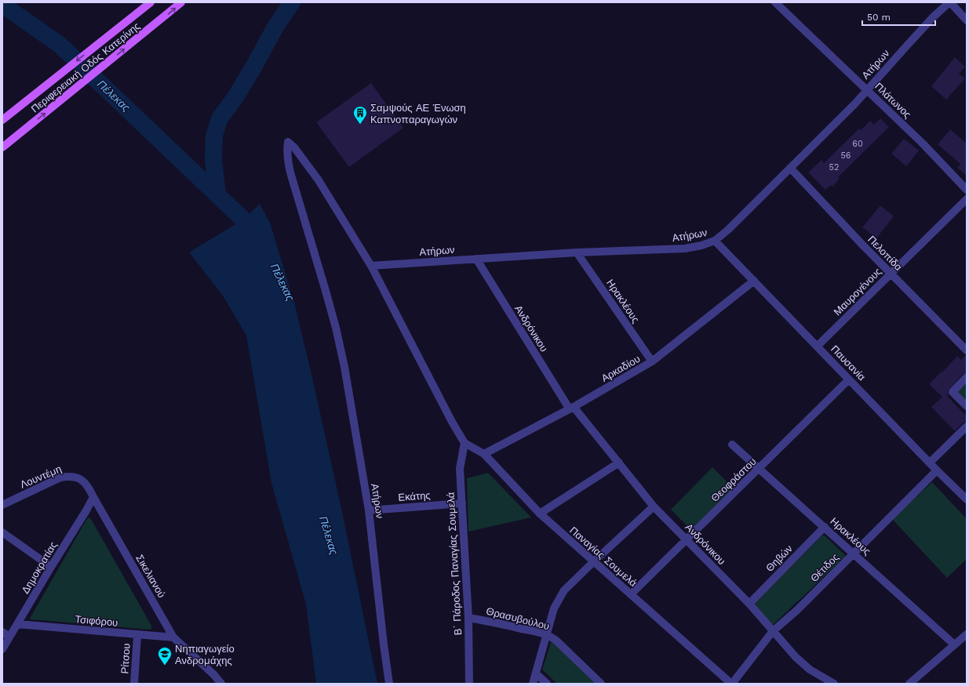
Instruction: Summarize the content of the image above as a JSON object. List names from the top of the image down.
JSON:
{
  "streets": {
    "main road": ["Περιφερειακή Οδός Κατερίνης"],
    "street": [
      "Ατήρων",
      "Πλάτωνος",
      "Πελοπίδα",
      "Μαυρογένους",
      "Ηρακλέους",
      "Ανδρόνικου",
      "Παυσανία",
      "Αρκαδίου",
      "Λουντέμη",
      "Θεοφράστου",
      "Εκάτης",
      "Παναγίας Σουμελά",
      "Θηβών",
      "Β΄ Πάροδος Παναγίας Σουμελά",
      "Δημοκρατίας",
      "Θέτιδος",
      "Σικελιανού",
      "Θρασυβούλου",
      "Τσιφόρου",
      "Ρίτσου"
    ]
  },
  "crossings": [
    ["Ατήρων", "Πλάτωνος"],
    ["Ατήρων", "Πελοπίδα"],
    ["Ατήρων", "Ηρακλέους"],
    ["Ατήρων", "Ανδρόνικου"],
    ["Ατήρων", "Παυσανία"],
    ["Ατήρων", "Εκάτης"],
    ["Πελοπίδα", "Μαυρογένους"],
    ["Μαυρογένους", "Παυσανία"],
    ["Ηρακλέους", "Αρκαδίου"],
    ["Ηρακλέους", "Θεοφράστου"],
    ["Ηρακλέους", "Θηβών"],
    ["Ηρακλέους", "Θέτιδος"],
    ["Ανδρόνικου", "Αρκαδίου"],
    ["Ανδρόνικου", "Θεοφράστου"],
    ["Ανδρόνικου", "Θηβών"],
    ["Ανδρόνικου", "Θέτιδος"],
    ["Παυσανία", "Αρκαδίου"],
    ["Παυσανία", "Θεοφράστου"],
    ["Παυσανία", "Θέτιδος"],
    ["Αρκαδίου", "Παναγίας Σουμελά"],
    ["Λουντέμη", "Σικελιανού"],
    ["Θεοφράστου", "Παναγίας Σουμελά"],
    ["Εκάτης", "Β΄ Πάροδος Παναγίας Σουμελά"],
    ["Παναγίας Σουμελά", "Β΄ Πάροδος Παναγίας Σουμελά"],
    ["Παναγίας Σουμελά", "Θέτιδος"],
    ["Β΄ Πάροδος Παναγίας Σουμελά", "Θρασυβούλου"],
    ["Δημοκρατίας", "Σικελιανού"],
    ["Δημοκρατίας", "Τσιφόρου"],
    ["Σικελιανού", "Τσιφόρου"],
    ["Τσιφόρου", "Ρίτσου"]
  ],
  "water": ["Πέλεκας"],
  "places": {
    "building": ["Σαμψούς ΑΕ Ένωση Καπνοπαραγωγών"],
    "school or university": ["Νηπιαγωγείο Ανδρομάχης"]
  },
  "house_numbers": ["60", "56", "52"],
  "scale_bar": "50 m"
}
